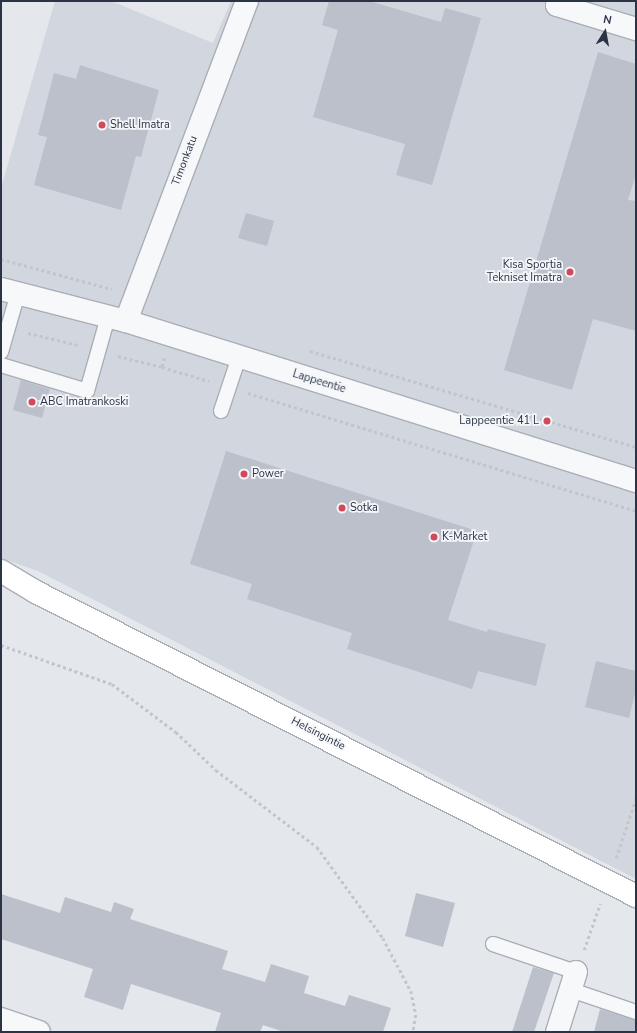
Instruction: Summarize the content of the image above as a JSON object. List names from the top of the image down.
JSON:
{
  "streets": {
    "main road": ["Helsingintie"],
    "street": ["Timonkatu", "Lappeentie"]
  },
  "crossings": [
    ["Timonkatu", "Lappeentie"]
  ],
  "places": [
    "Shell Imatra",
    "Kisa Sportia Tekniset Imatra",
    "ABC Imatrankoski",
    "Lappeentie 41 L",
    "Power",
    "Sotka",
    "K-Market"
  ],
  "north": "top"
}
